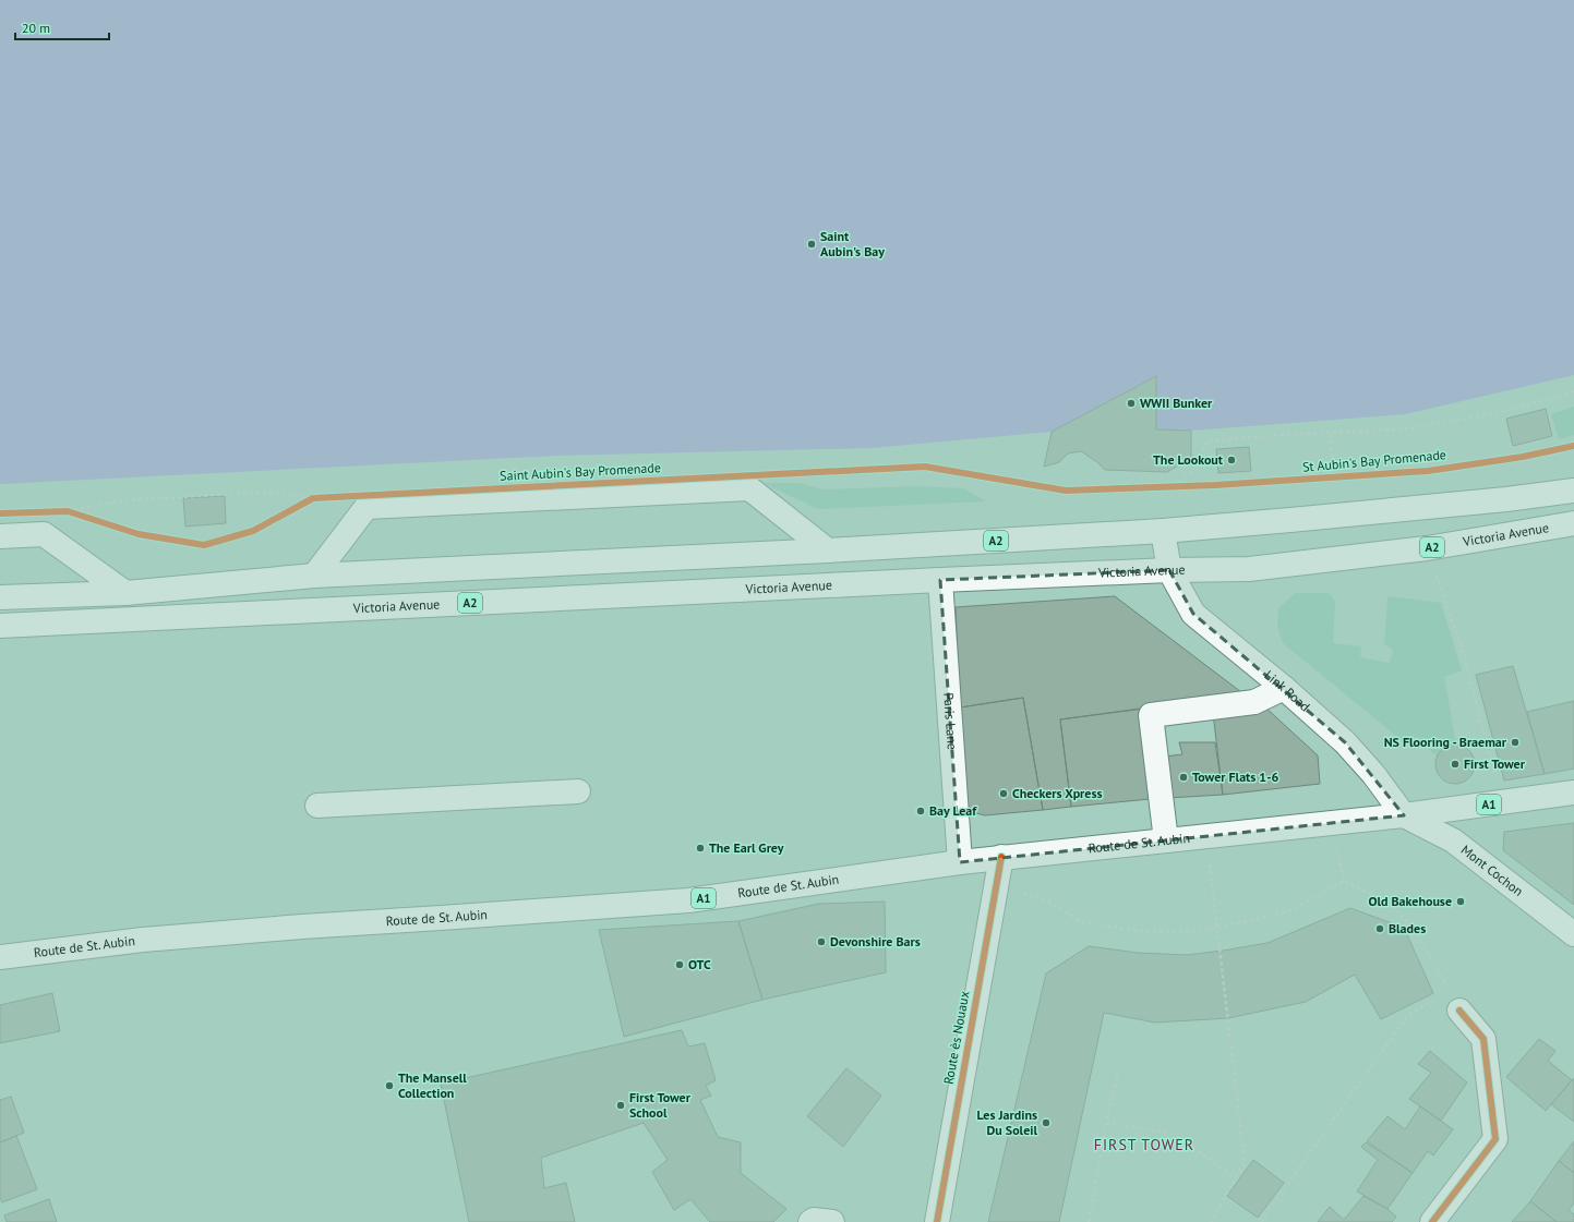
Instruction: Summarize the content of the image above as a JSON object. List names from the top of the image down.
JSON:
{
  "streets": {
    "main road": [
      "Victoria Avenue",
      "A2",
      "Link Road",
      "Paris Lane",
      "A1",
      "Route de St. Aubin",
      "Mont Cochon",
      "Route ès Nouaux"
    ],
    "cycle path": ["St Aubin's Bay Promenade"]
  },
  "crossings": [
    ["Victoria Avenue", "Link Road"],
    ["Victoria Avenue", "Paris Lane"],
    ["A2", "Link Road"],
    ["Link Road", "Route de St. Aubin"],
    ["Link Road", "Mont Cochon"],
    ["Paris Lane", "Route de St. Aubin"],
    ["Route de St. Aubin", "Mont Cochon"],
    ["Route de St. Aubin", "Route ès Nouaux"]
  ],
  "districts": ["FIRST TOWER"],
  "places": [
    "Saint Aubin's Bay",
    "WWII Bunker",
    "The Lookout",
    "NS Flooring - Braemar",
    "First Tower",
    "Tower Flats 1-6",
    "Checkers Xpress",
    "Bay Leaf",
    "The Earl Grey",
    "Old Bakehouse",
    "Blades",
    "Devonshire Bars",
    "OTC",
    "The Mansell Collection",
    "First Tower School",
    "Les Jardins Du Soleil"
  ],
  "scale_bar": "20 m"
}
